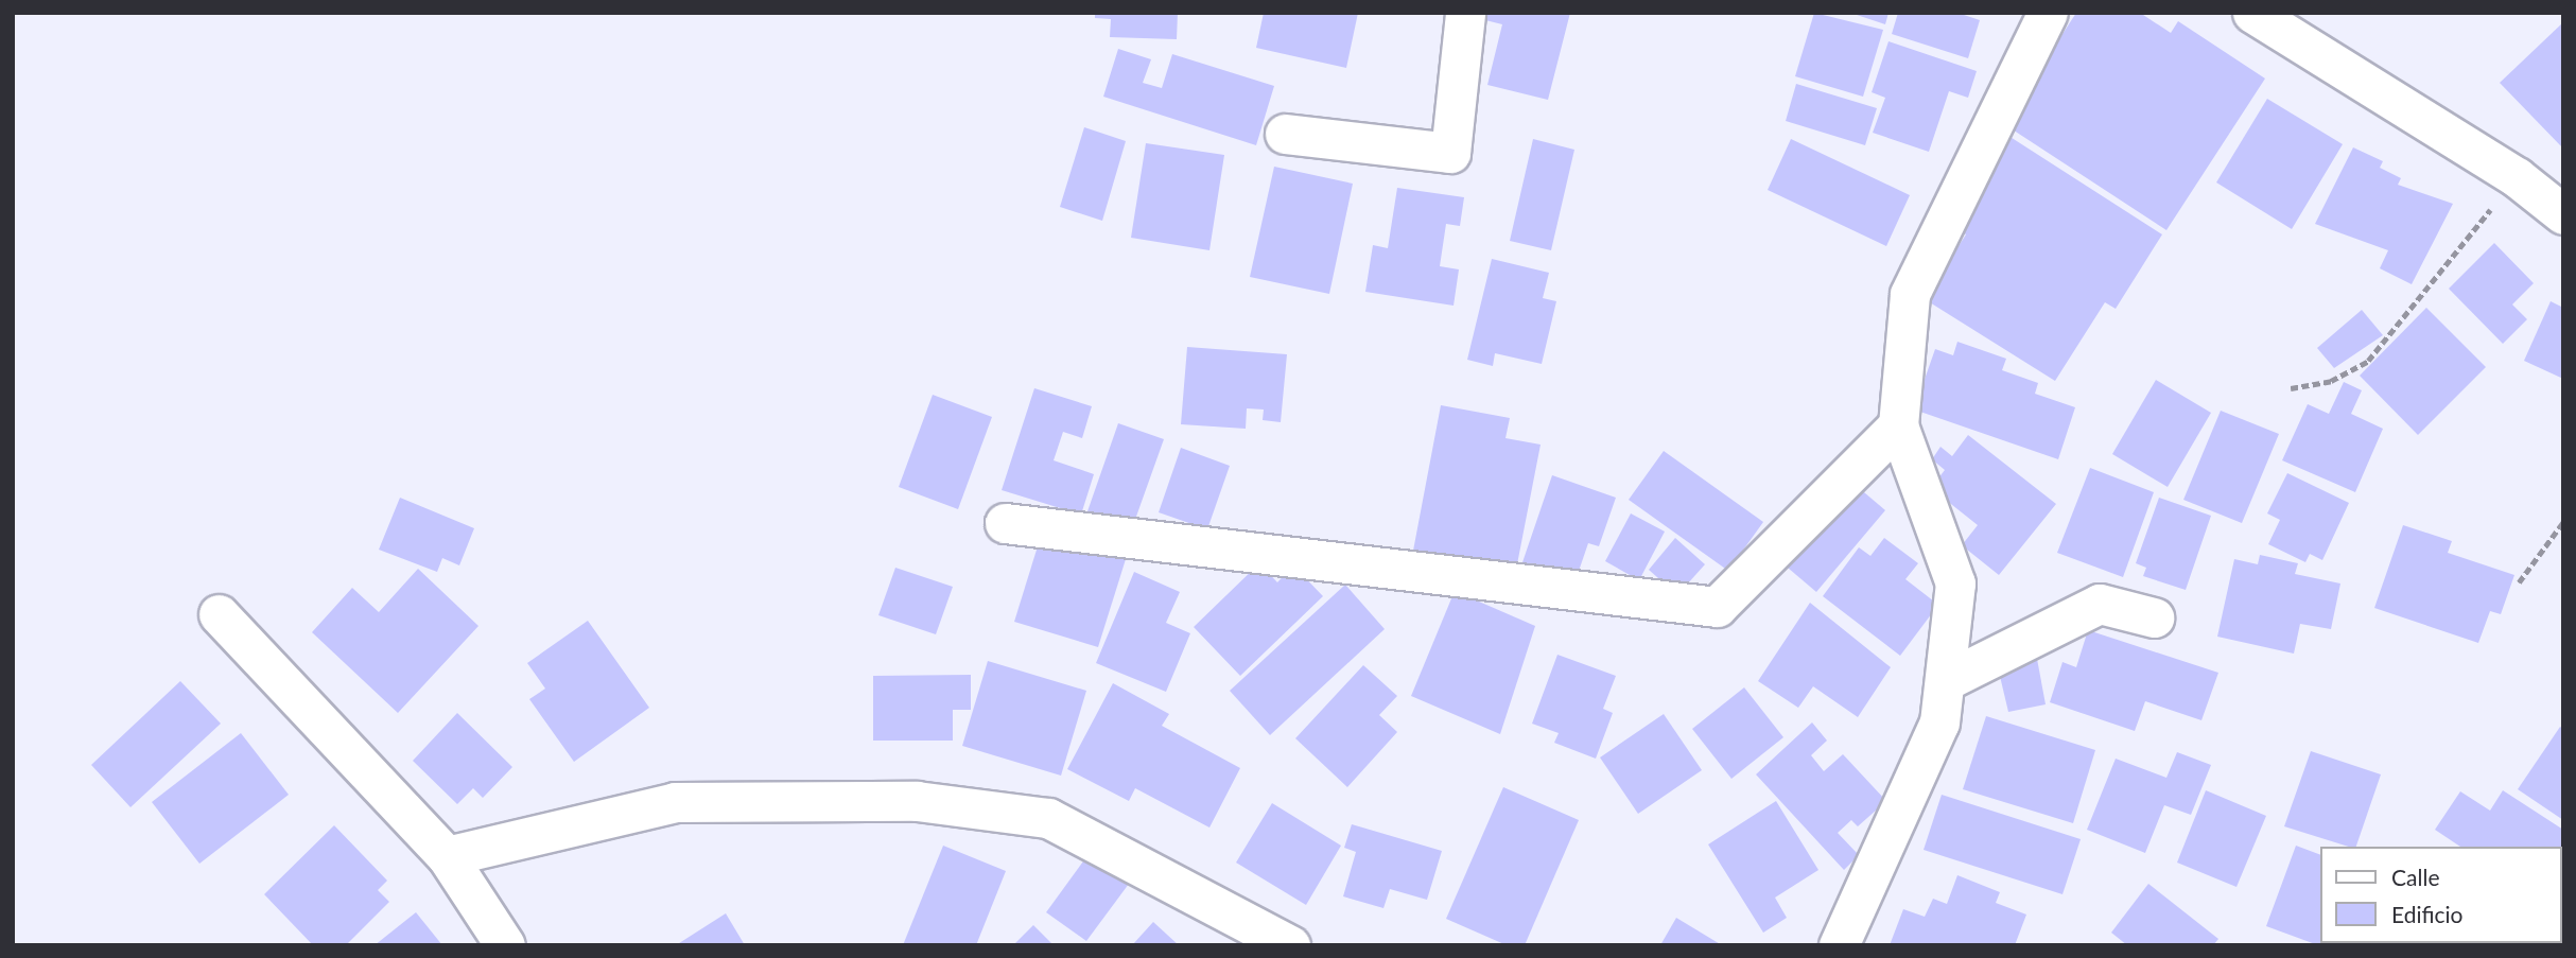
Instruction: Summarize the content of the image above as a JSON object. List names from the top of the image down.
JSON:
{
  "legend": ["Calle", "Edificio"]
}
